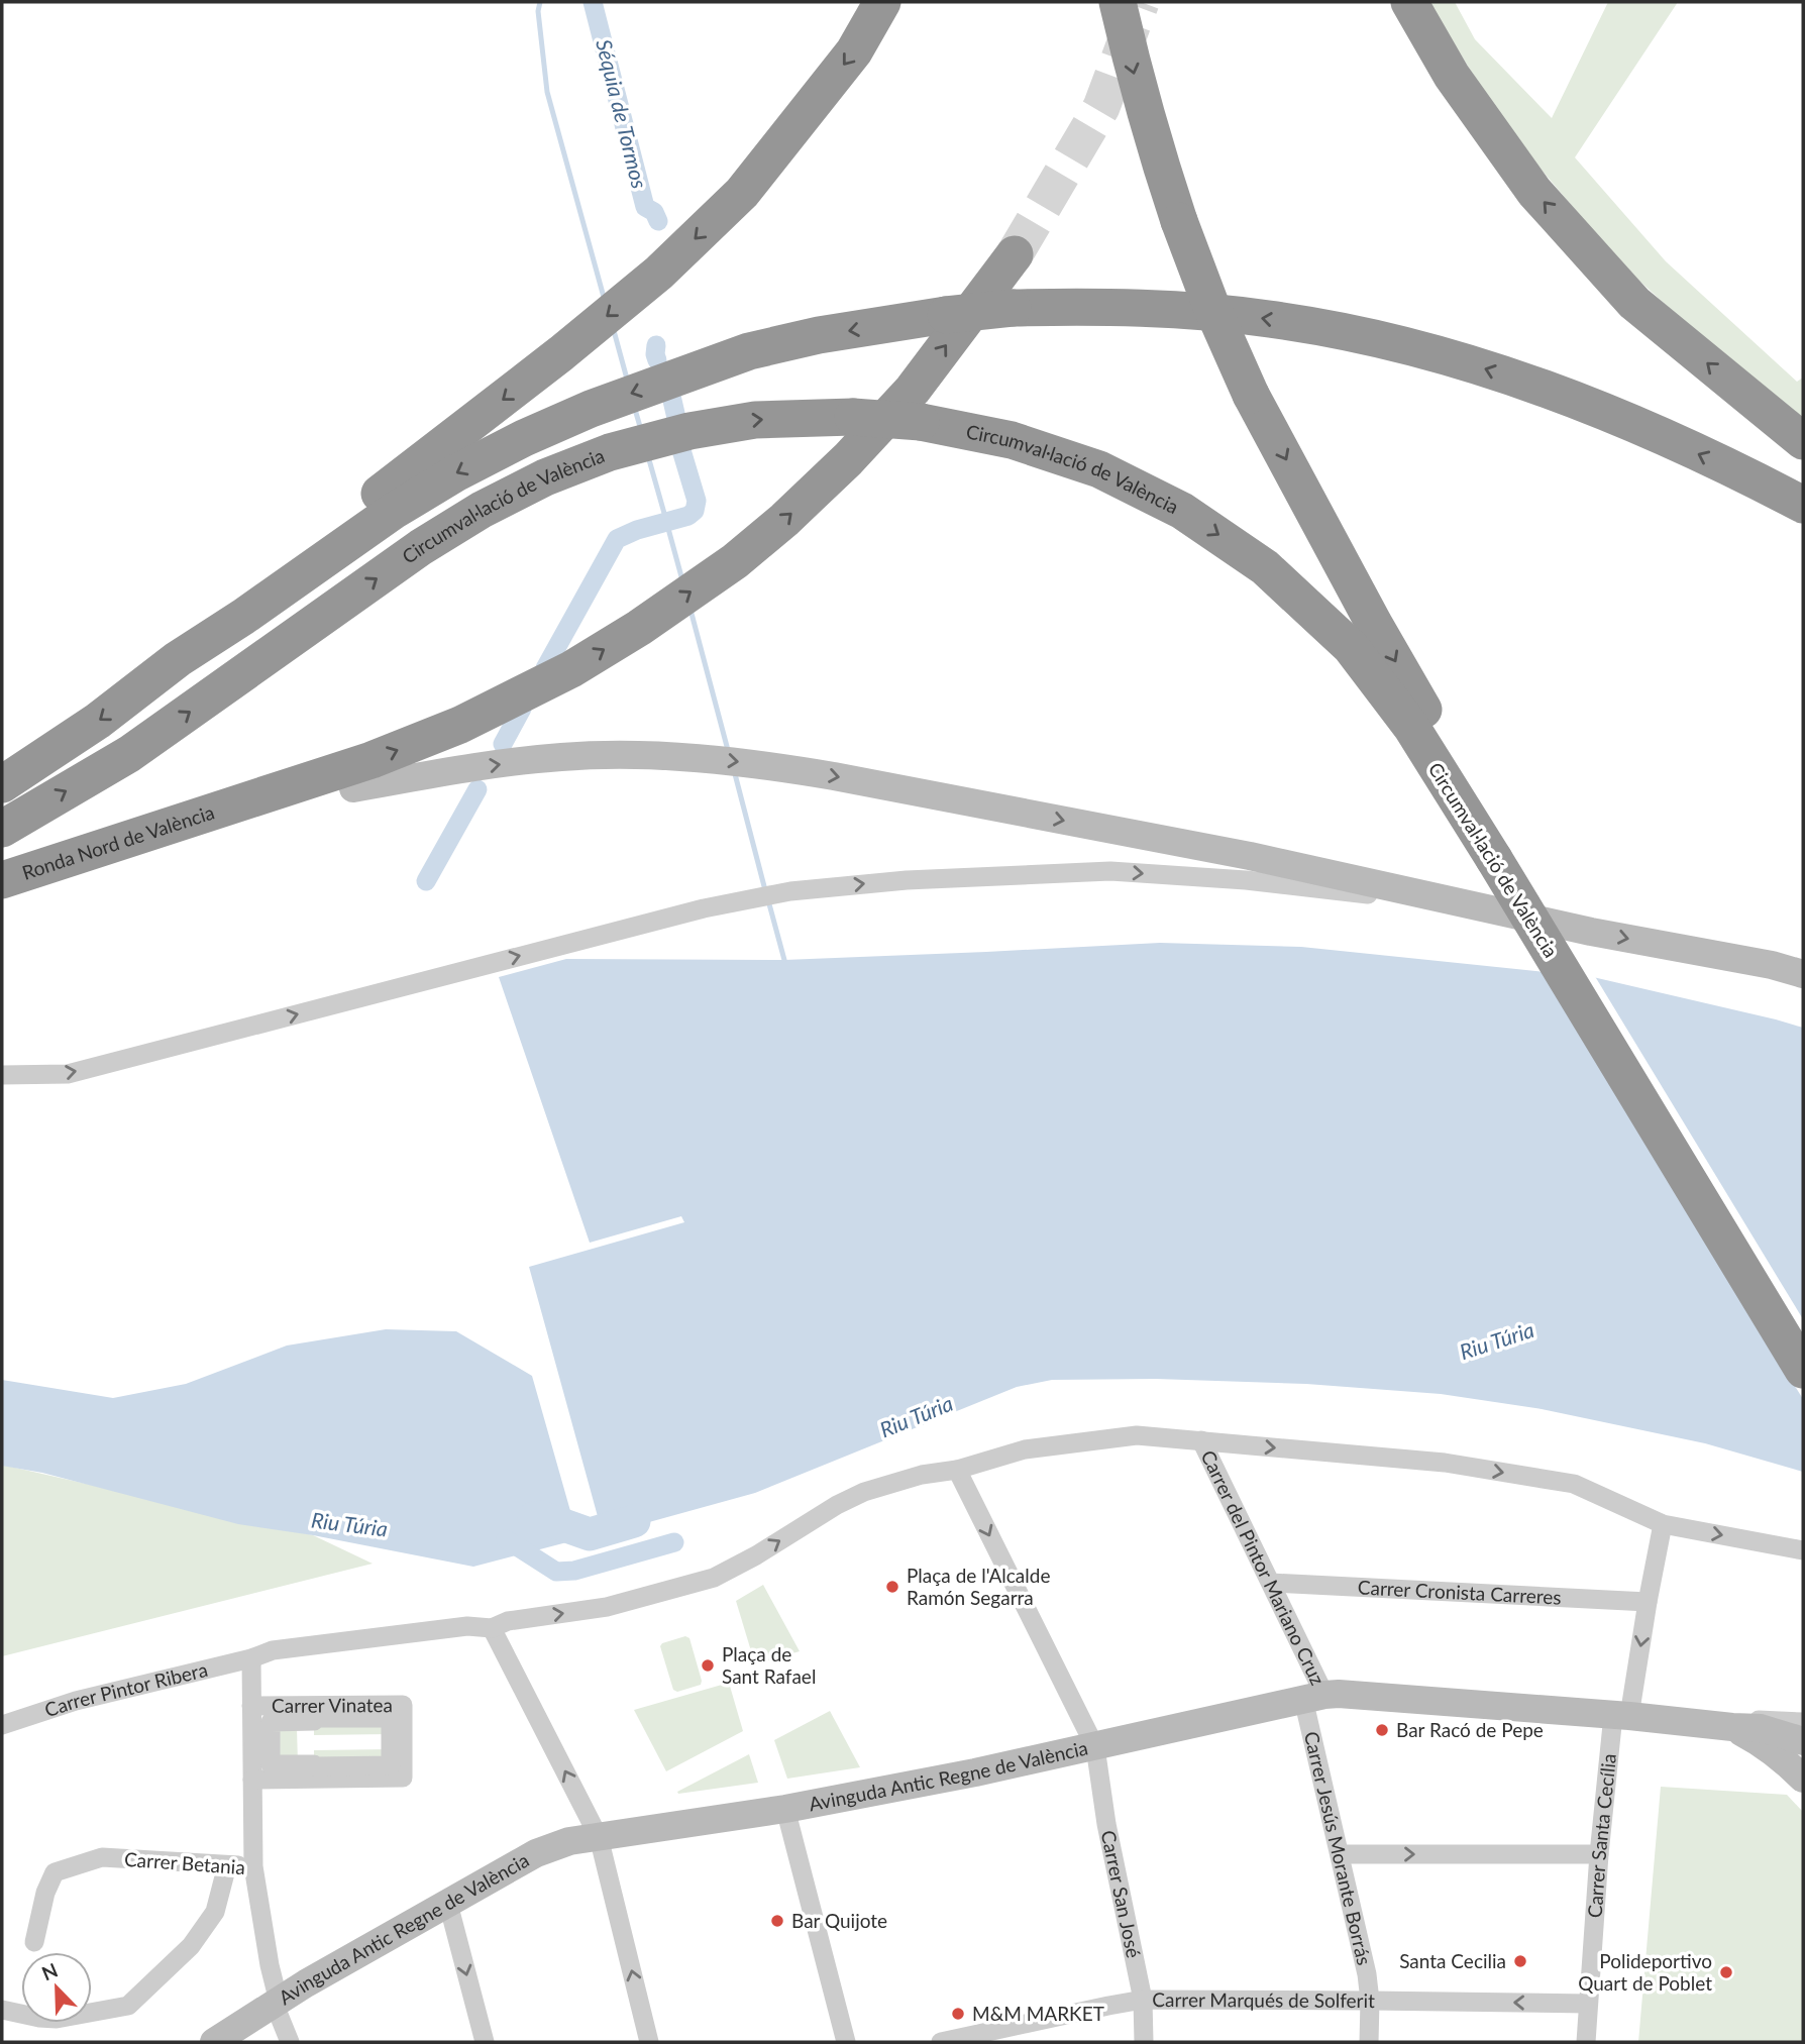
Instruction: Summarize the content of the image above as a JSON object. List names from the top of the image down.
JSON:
{
  "streets": {
    "highway": ["Circumval·lació de València", "Ronda Nord de València"],
    "street": [
      "Carrer del Pintor Mariano Cruz",
      "Carrer Cronista Carreres",
      "Carrer Pintor Ribera",
      "Carrer Vinatea",
      "Avinguda Antic Regne de València",
      "Carrer Santa Cecília",
      "Carrer Jesús Morante Borrás",
      "Carrer Betania",
      "Carrer San José",
      "Carrer Marqués de Solferit"
    ]
  },
  "crossings": [
    ["Carrer del Pintor Mariano Cruz", "Carrer Cronista Carreres"],
    ["Carrer del Pintor Mariano Cruz", "Carrer Pintor Ribera"],
    ["Carrer del Pintor Mariano Cruz", "Avinguda Antic Regne de València"],
    ["Carrer del Pintor Mariano Cruz", "Carrer Jesús Morante Borrás"],
    ["Carrer Cronista Carreres", "Carrer Santa Cecília"],
    ["Carrer Pintor Ribera", "Carrer Vinatea"],
    ["Carrer Pintor Ribera", "Carrer Santa Cecília"],
    ["Carrer Pintor Ribera", "Carrer San José"],
    ["Carrer Vinatea", "Carrer Betania"],
    ["Avinguda Antic Regne de València", "Carrer Santa Cecília"],
    ["Avinguda Antic Regne de València", "Carrer Jesús Morante Borrás"],
    ["Avinguda Antic Regne de València", "Carrer Betania"],
    ["Avinguda Antic Regne de València", "Carrer San José"],
    ["Carrer Santa Cecília", "Carrer Marqués de Solferit"],
    ["Carrer Jesús Morante Borrás", "Carrer Marqués de Solferit"],
    ["Carrer San José", "Carrer Marqués de Solferit"]
  ],
  "one_way": ["Carrer Pintor Ribera", "Carrer San José"],
  "water": ["Séquia de Tormos", "Riu Túria"],
  "places": [
    "Plaça de l'Alcalde Ramón Segarra",
    "Plaça de Sant Rafael",
    "Bar Racó de Pepe",
    "Bar Quijote",
    "Santa Cecilia",
    "Polideportivo Quart de Poblet",
    "M&M MARKET"
  ],
  "north": "top left"
}
